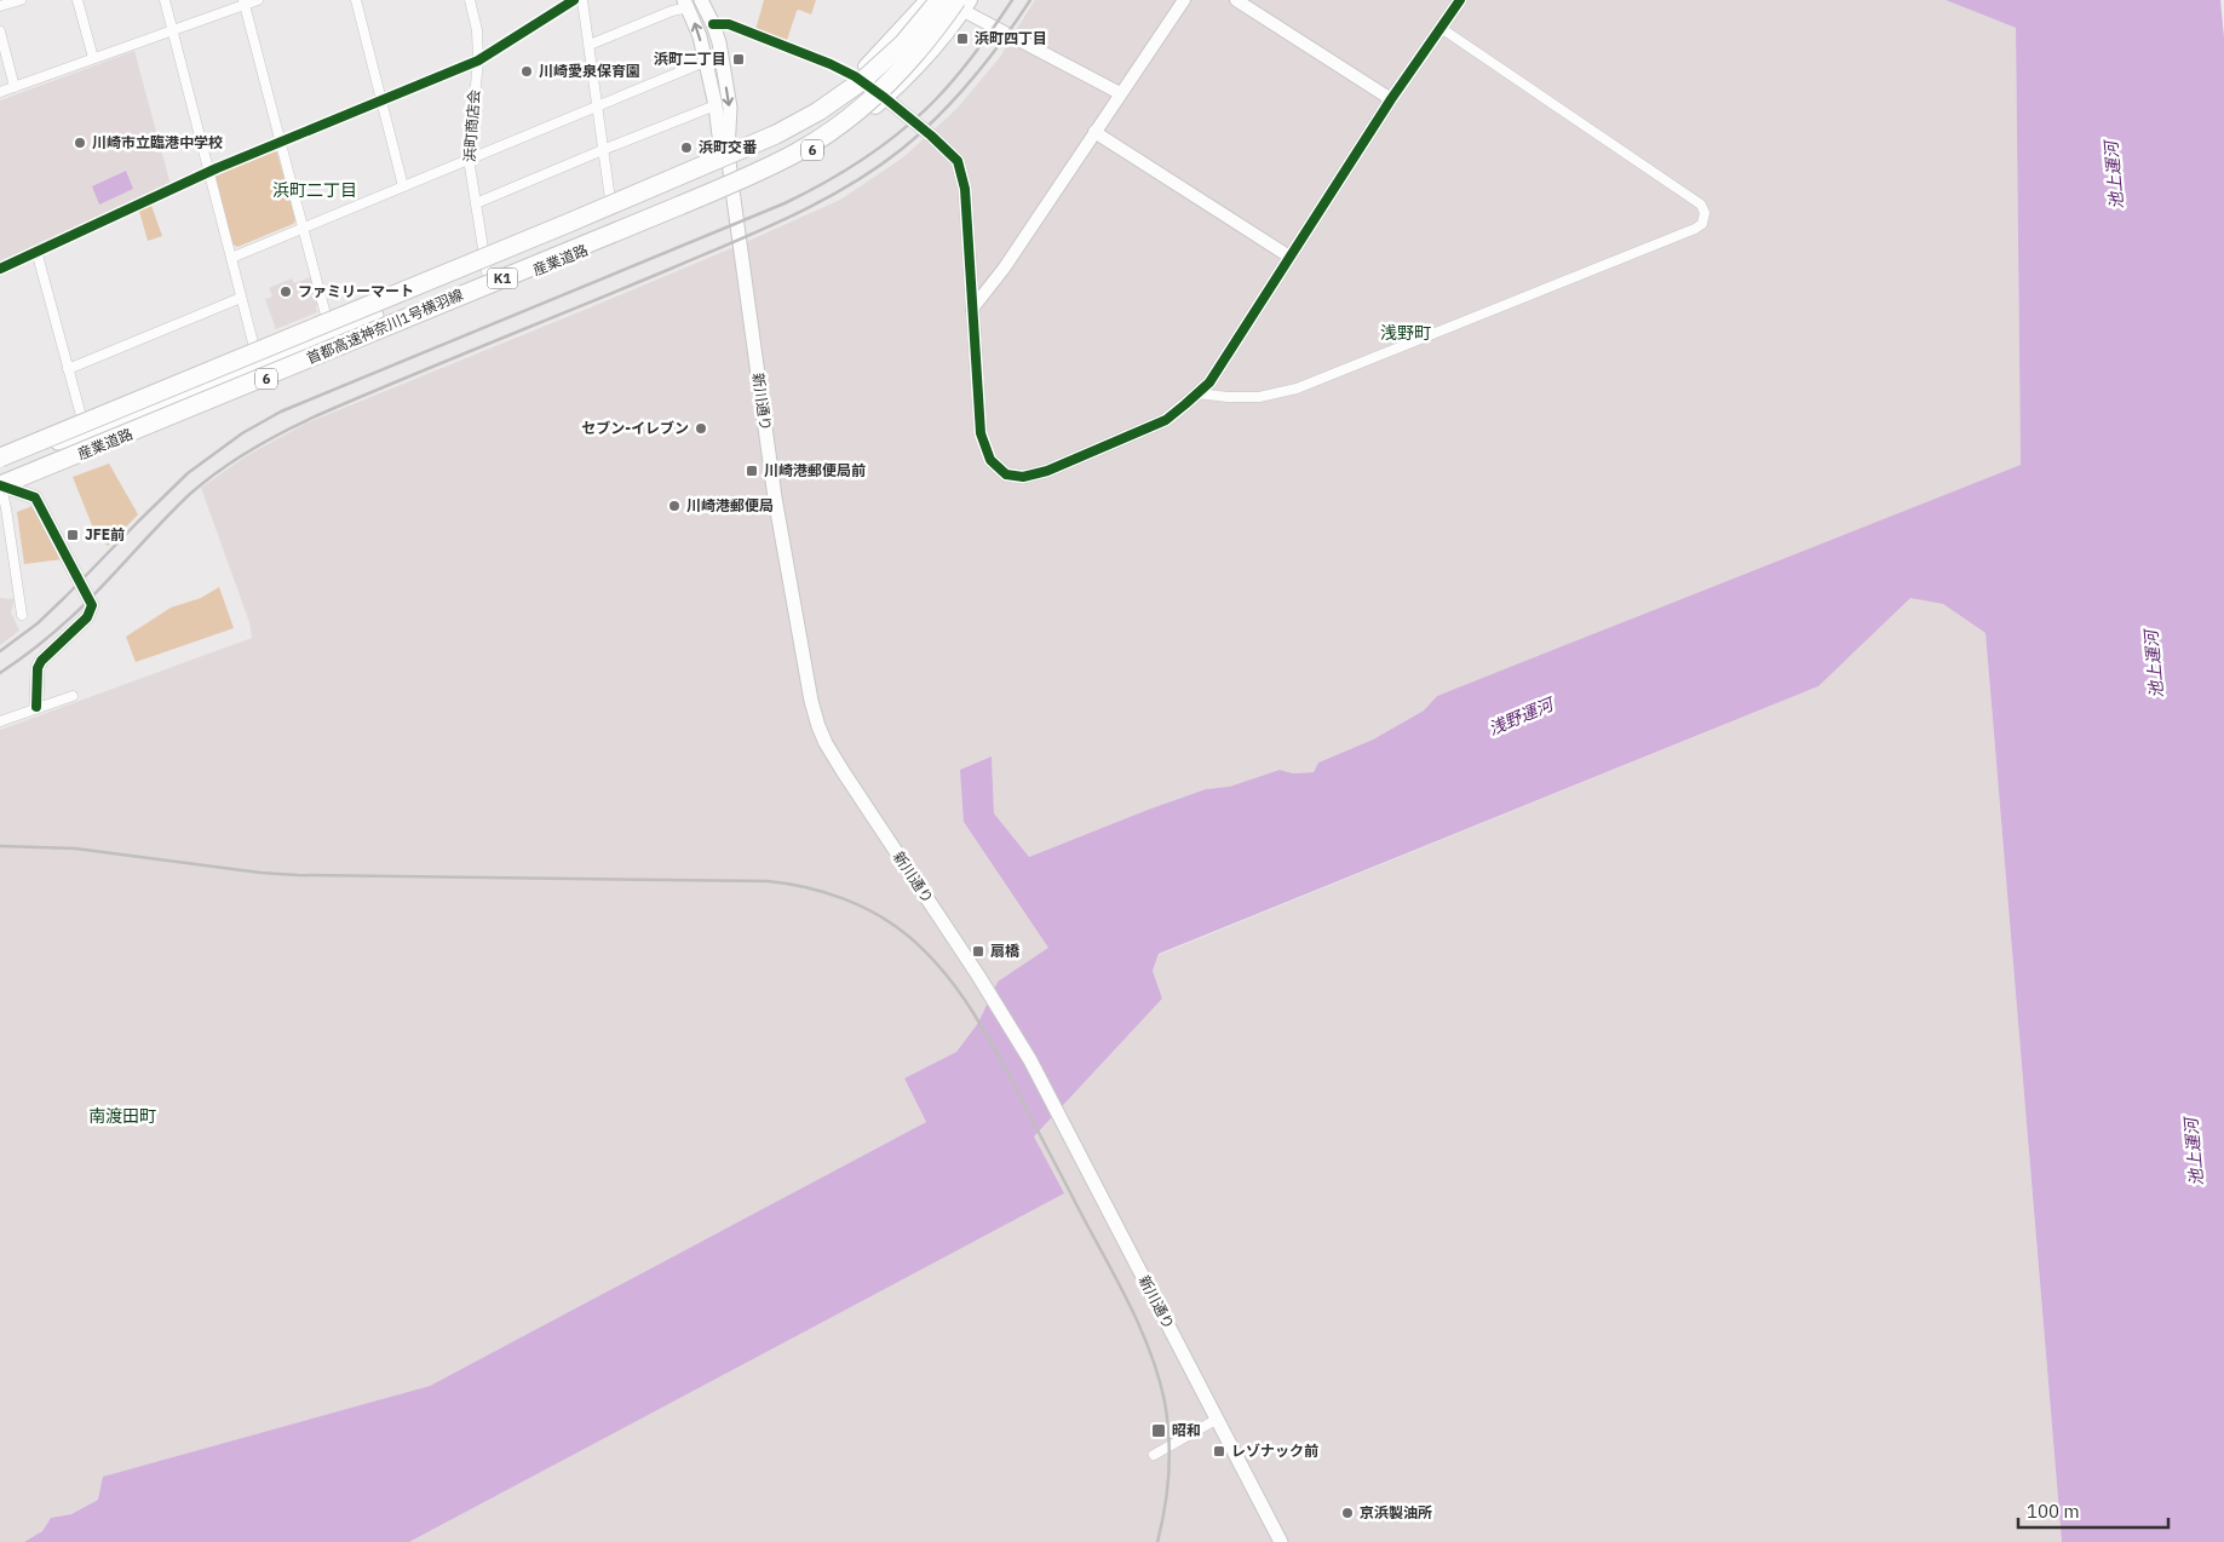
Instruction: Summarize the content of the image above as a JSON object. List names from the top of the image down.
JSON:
{
  "streets": {
    "highway": ["K1", "首都高速神奈川1号横羽線"],
    "main road": ["6", "産業道路", "新川通り"],
    "street": ["浜町商店会"]
  },
  "crossings": [
    ["浜町商店会", "産業道路"],
    ["産業道路", "首都高速神奈川1号横羽線"],
    ["産業道路", "新川通り"]
  ],
  "districts": ["浜町二丁目", "浅野町", "南渡田町"],
  "water": ["池上運河", "浅野運河"],
  "places": {
    "transit": [
      "浜町四丁目",
      "浜町二丁目",
      "川崎港郵便局前",
      "JFE前",
      "扇橋",
      "昭和",
      "レゾナック前"
    ],
    "other": [
      "川崎愛泉保育園",
      "川崎市立臨港中学校",
      "浜町交番",
      "ファミリーマート",
      "セブン-イレブン",
      "川崎港郵便局",
      "京浜製油所"
    ]
  },
  "scale_bar": "100 m"
}
